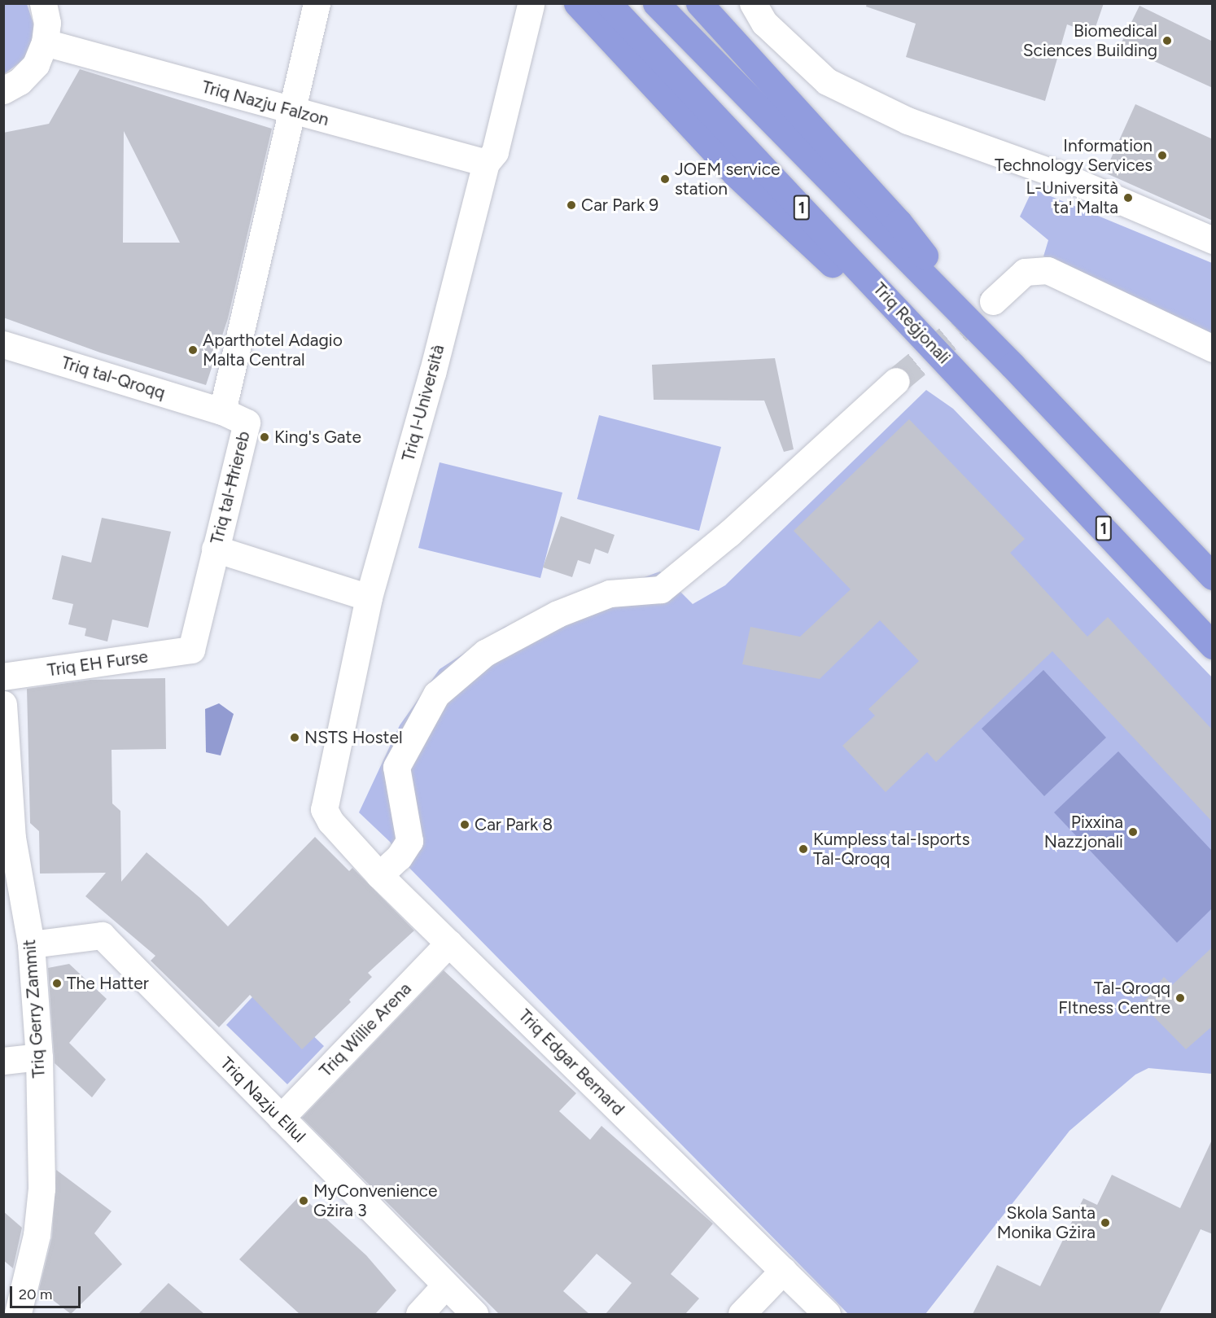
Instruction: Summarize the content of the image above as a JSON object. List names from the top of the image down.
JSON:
{
  "streets": {
    "highway": ["1", "Triq Reġjonali"],
    "street": [
      "Triq Nazju Falzon",
      "Triq tal-Qroqq",
      "Triq l-Università",
      "Triq tal-Ħriereb",
      "Triq EH Furse",
      "Triq Gerry Zammit",
      "Triq Willie Arena",
      "Triq Edgar Bernard",
      "Triq Nazju Ellul"
    ]
  },
  "crossings": [
    ["Triq Nazju Falzon", "Triq l-Università"],
    ["Triq Nazju Falzon", "Triq tal-Ħriereb"],
    ["Triq tal-Qroqq", "Triq tal-Ħriereb"],
    ["Triq l-Università", "Triq Edgar Bernard"],
    ["Triq tal-Ħriereb", "Triq EH Furse"],
    ["Triq Gerry Zammit", "Triq Nazju Ellul"],
    ["Triq Willie Arena", "Triq Edgar Bernard"],
    ["Triq Willie Arena", "Triq Nazju Ellul"]
  ],
  "places": [
    "Biomedical Sciences Building",
    "Information Technology Services",
    "JOEM service station",
    "L-Università ta' Malta",
    "Car Park 9",
    "Aparthotel Adagio Malta Central",
    "King's Gate",
    "NSTS Hostel",
    "Car Park 8",
    "Pixxina Nazzjonali",
    "Kumpless tal-Isports Tal-Qroqq",
    "The Hatter",
    "Tal-Qroqq FItness Centre",
    "MyConvenience Gżira 3",
    "Skola Santa Monika Gżira"
  ],
  "scale_bar": "20 m"
}
